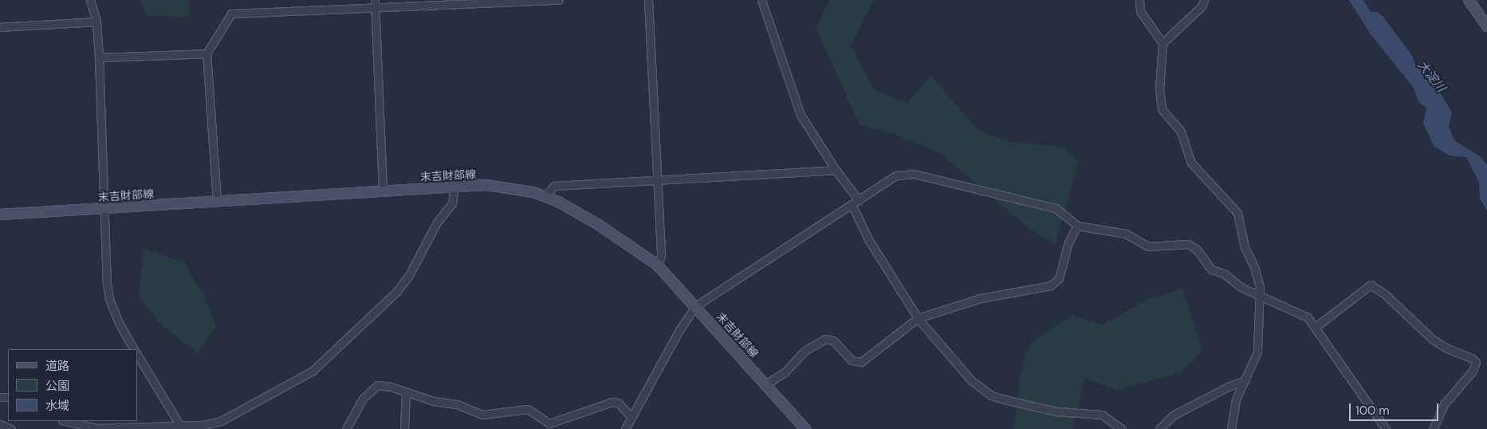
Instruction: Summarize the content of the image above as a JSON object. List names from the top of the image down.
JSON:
{
  "streets": {
    "main road": ["末吉財部線"]
  },
  "water": ["大淀川"],
  "legend": ["道路", "公園", "水域"],
  "scale_bar": "100 m"
}
